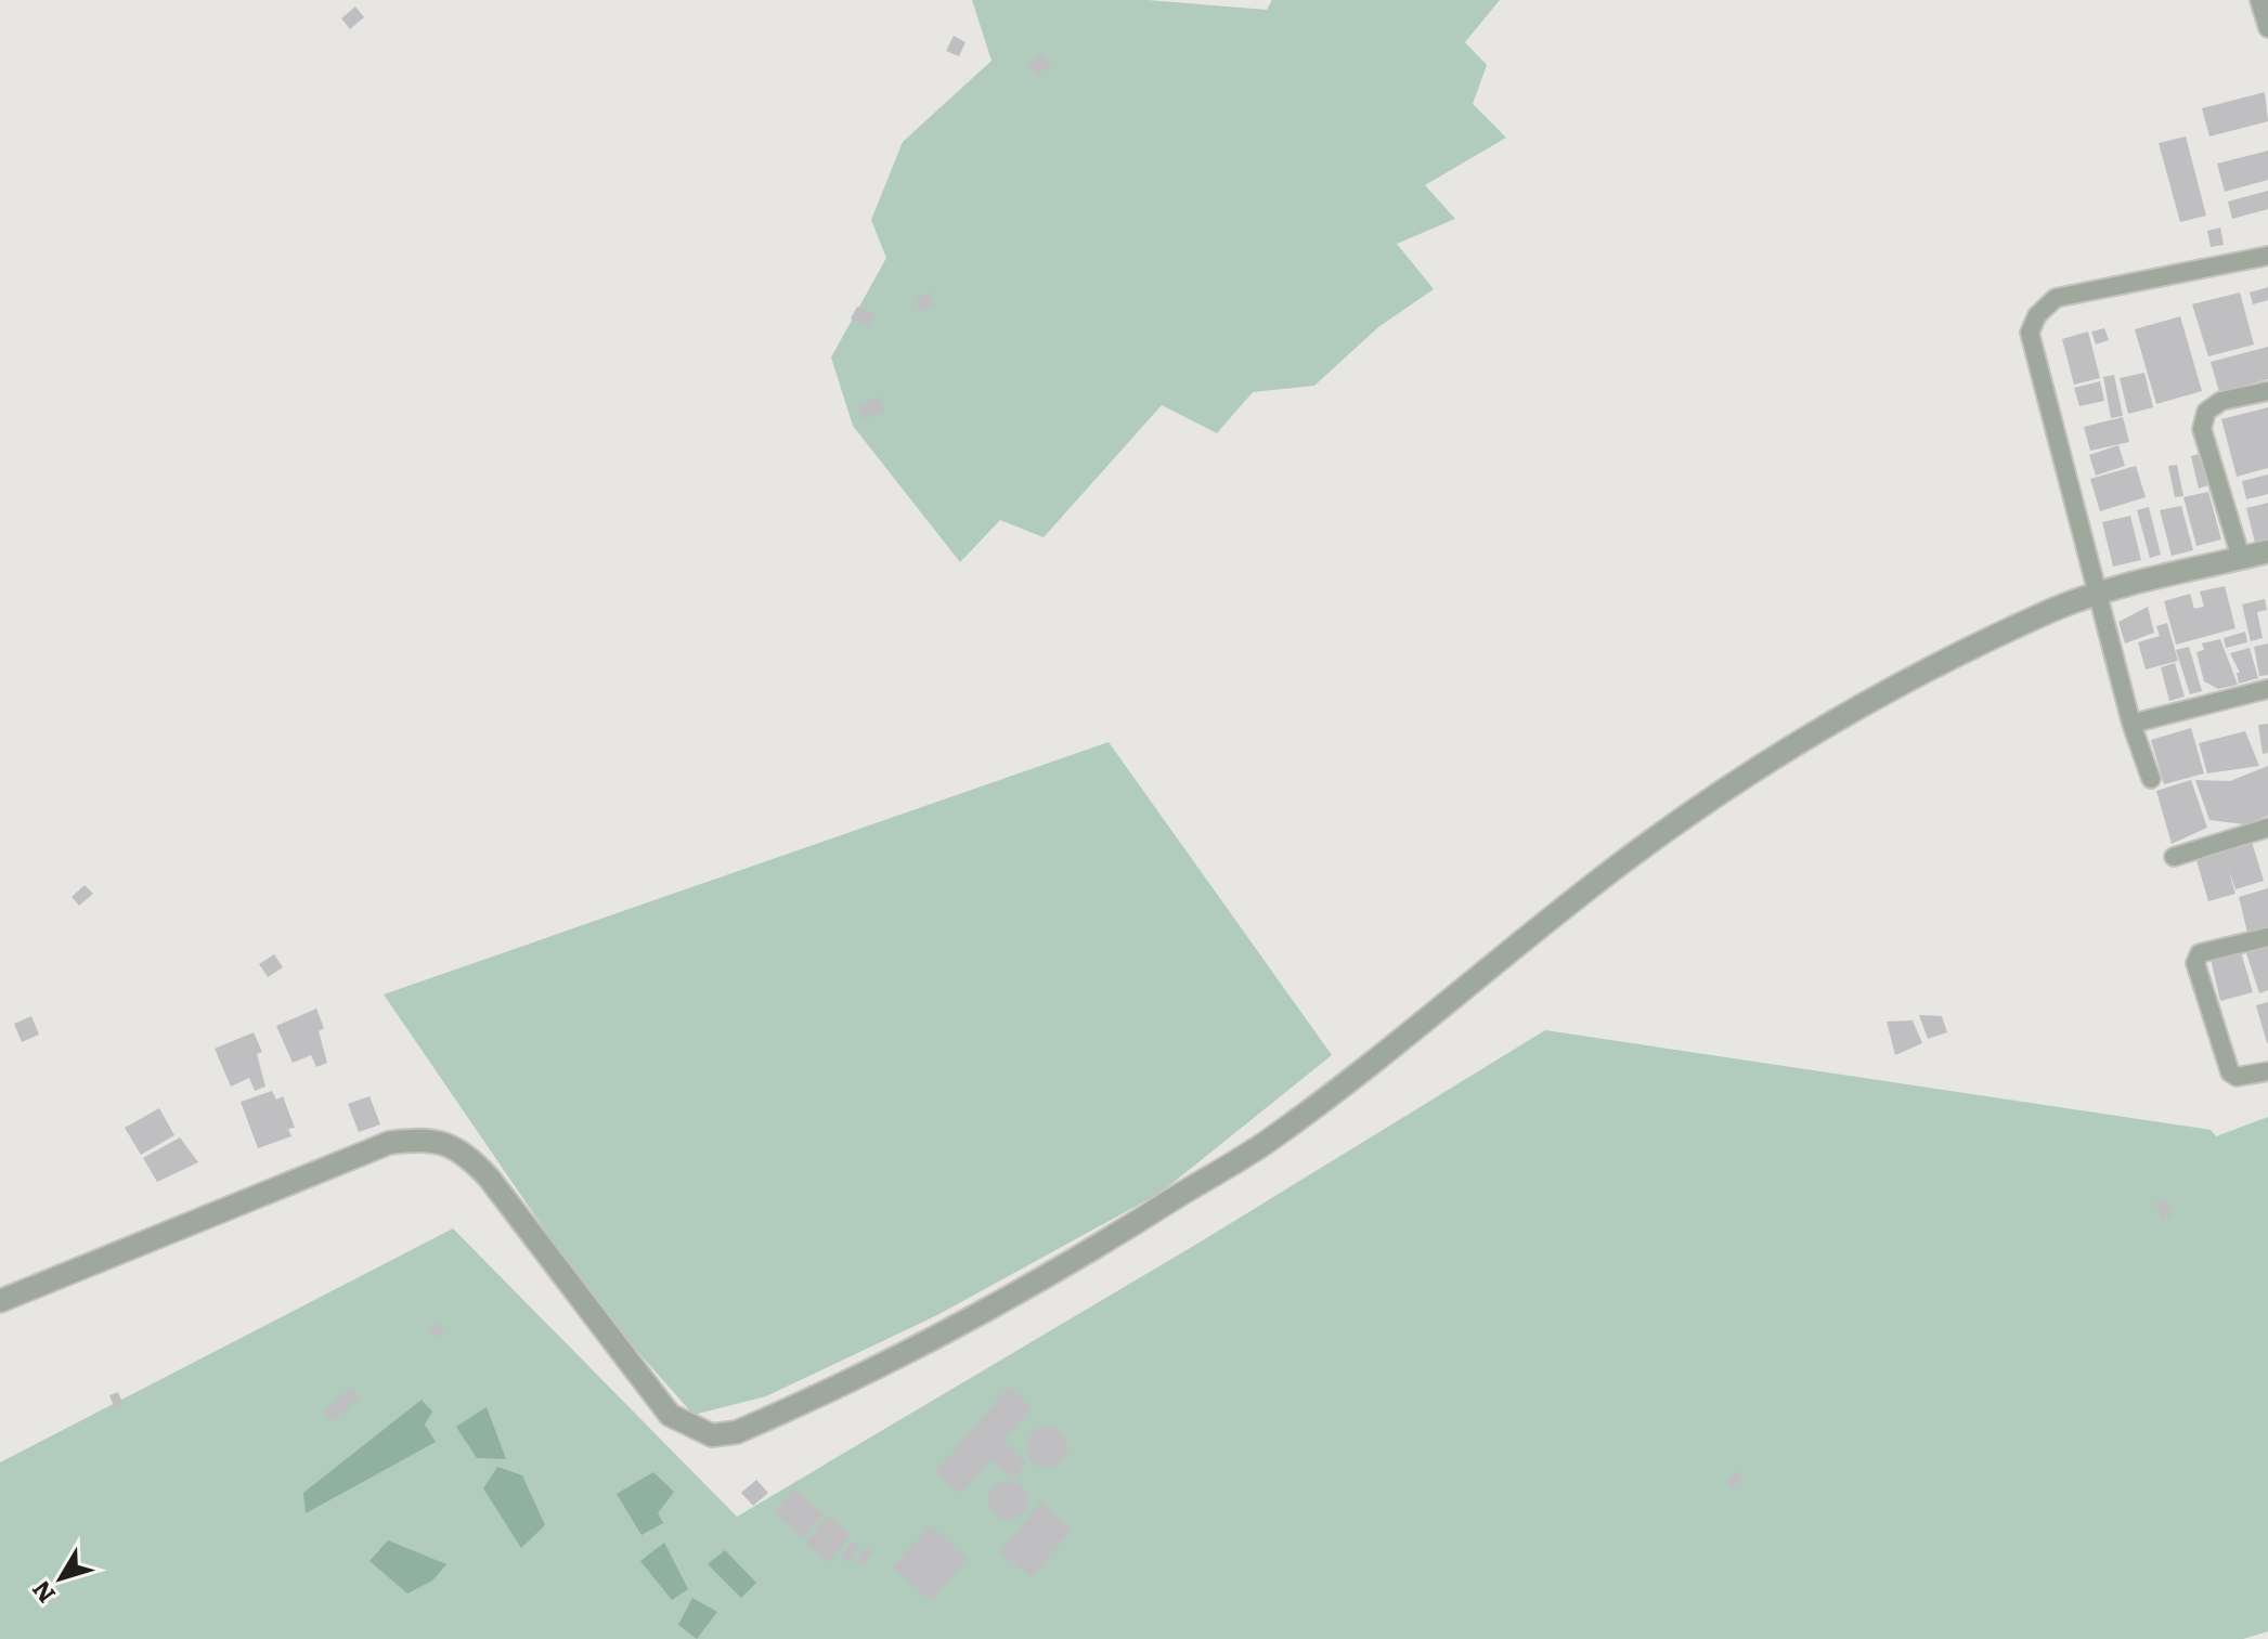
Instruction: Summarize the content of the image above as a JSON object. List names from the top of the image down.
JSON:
{
  "north": "bottom left"
}
